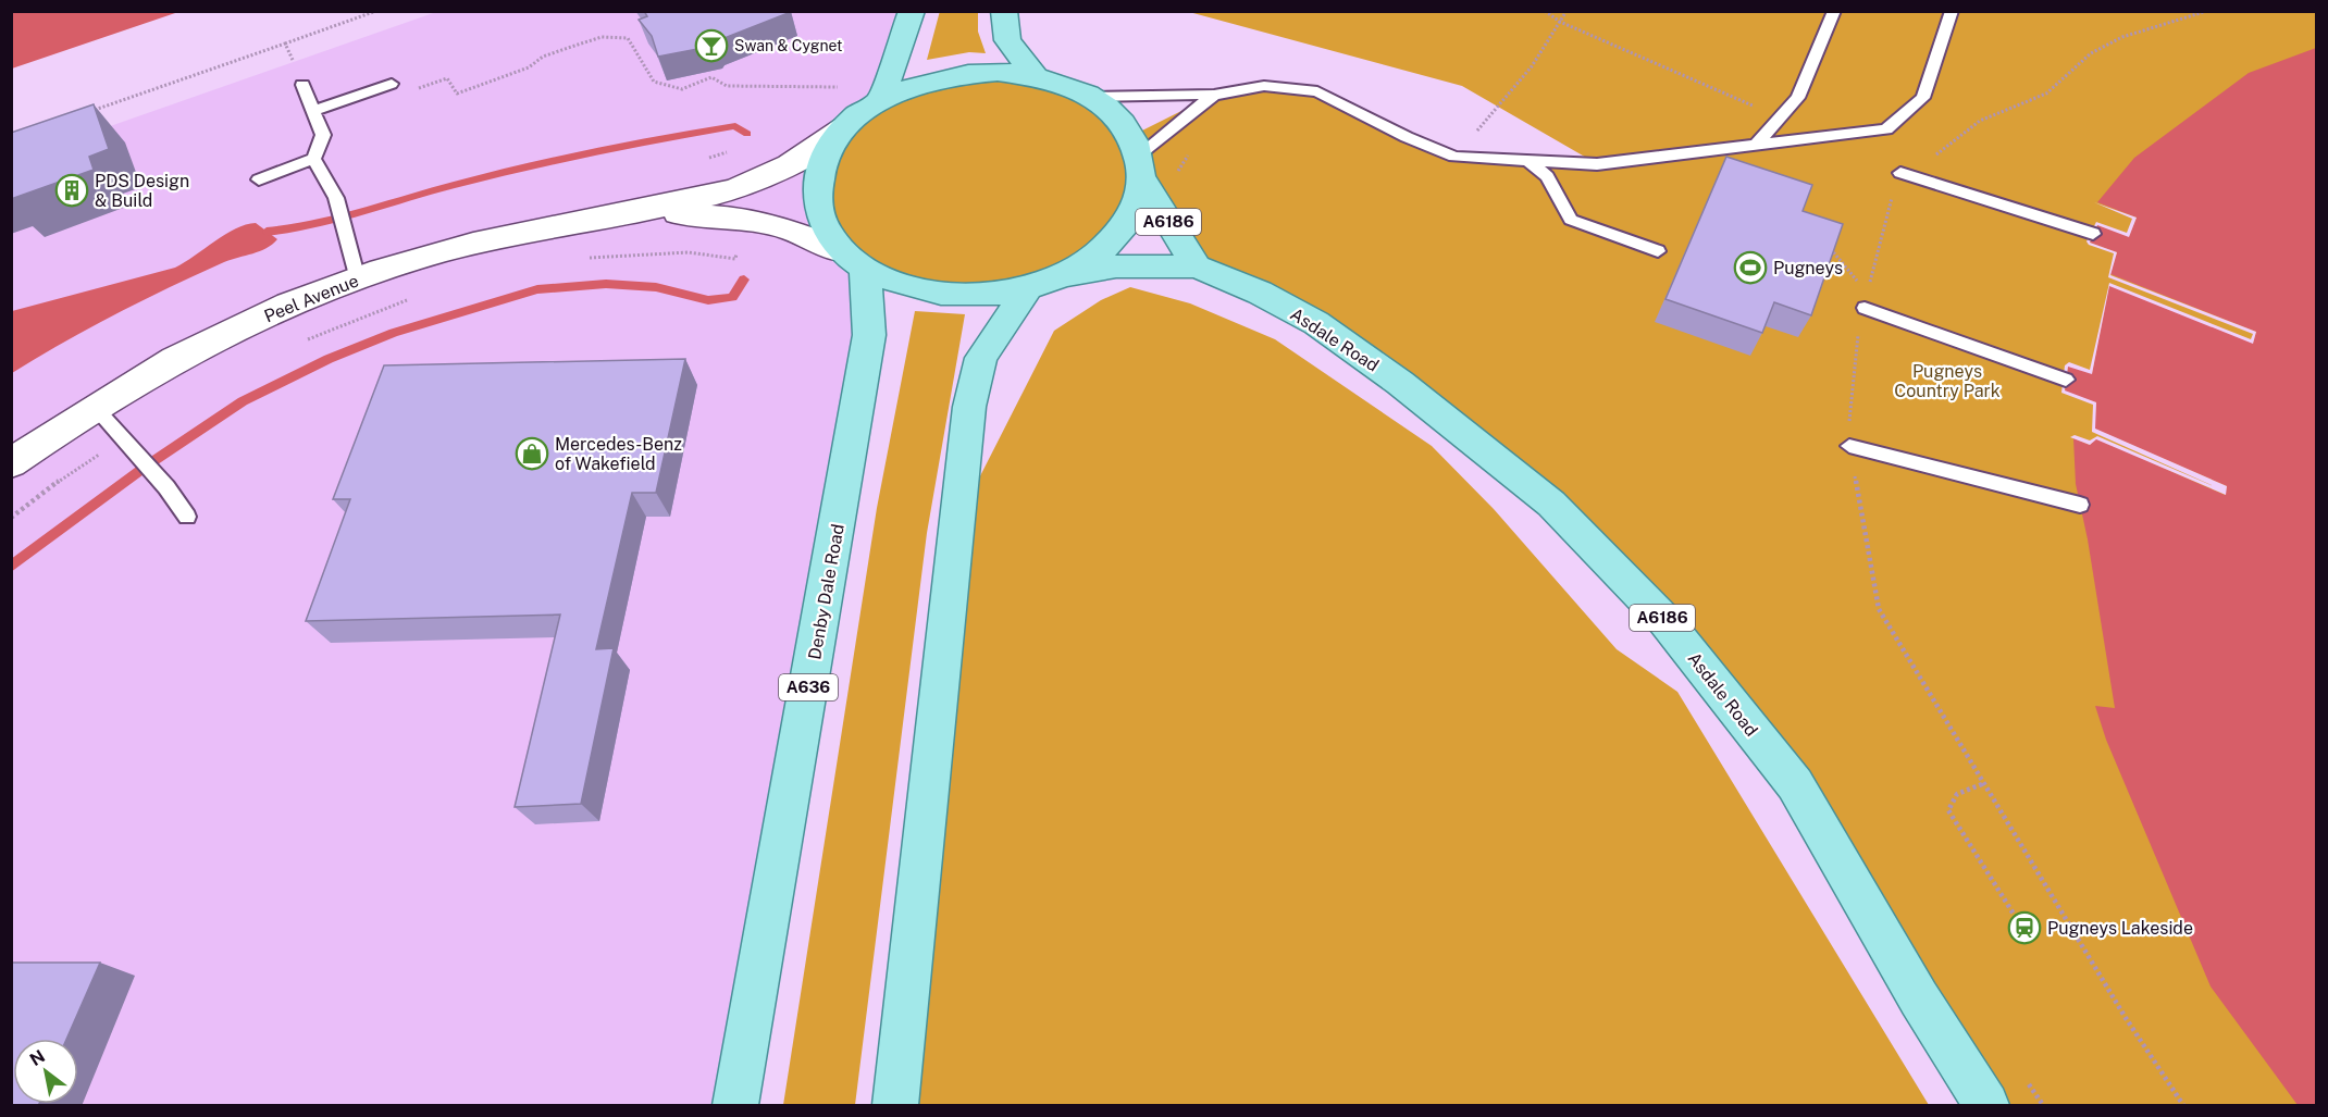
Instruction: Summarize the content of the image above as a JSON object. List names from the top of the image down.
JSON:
{
  "streets": {
    "main road": [
      "A6186",
      "Asdale Road",
      "Denby Dale Road",
      "A636"
    ],
    "street": ["Peel Avenue"]
  },
  "crossings": [
    ["A6186", "Asdale Road"],
    ["Peel Avenue", "Denby Dale Road"]
  ],
  "parks": ["Pugneys Country Park"],
  "places": {
    "bar": ["Swan & Cygnet"],
    "building": ["PDS Design & Build"],
    "sports": ["Pugneys"],
    "shop": ["Mercedes-Benz of Wakefield"],
    "station": ["Pugneys Lakeside"]
  },
  "north": "top left"
}
